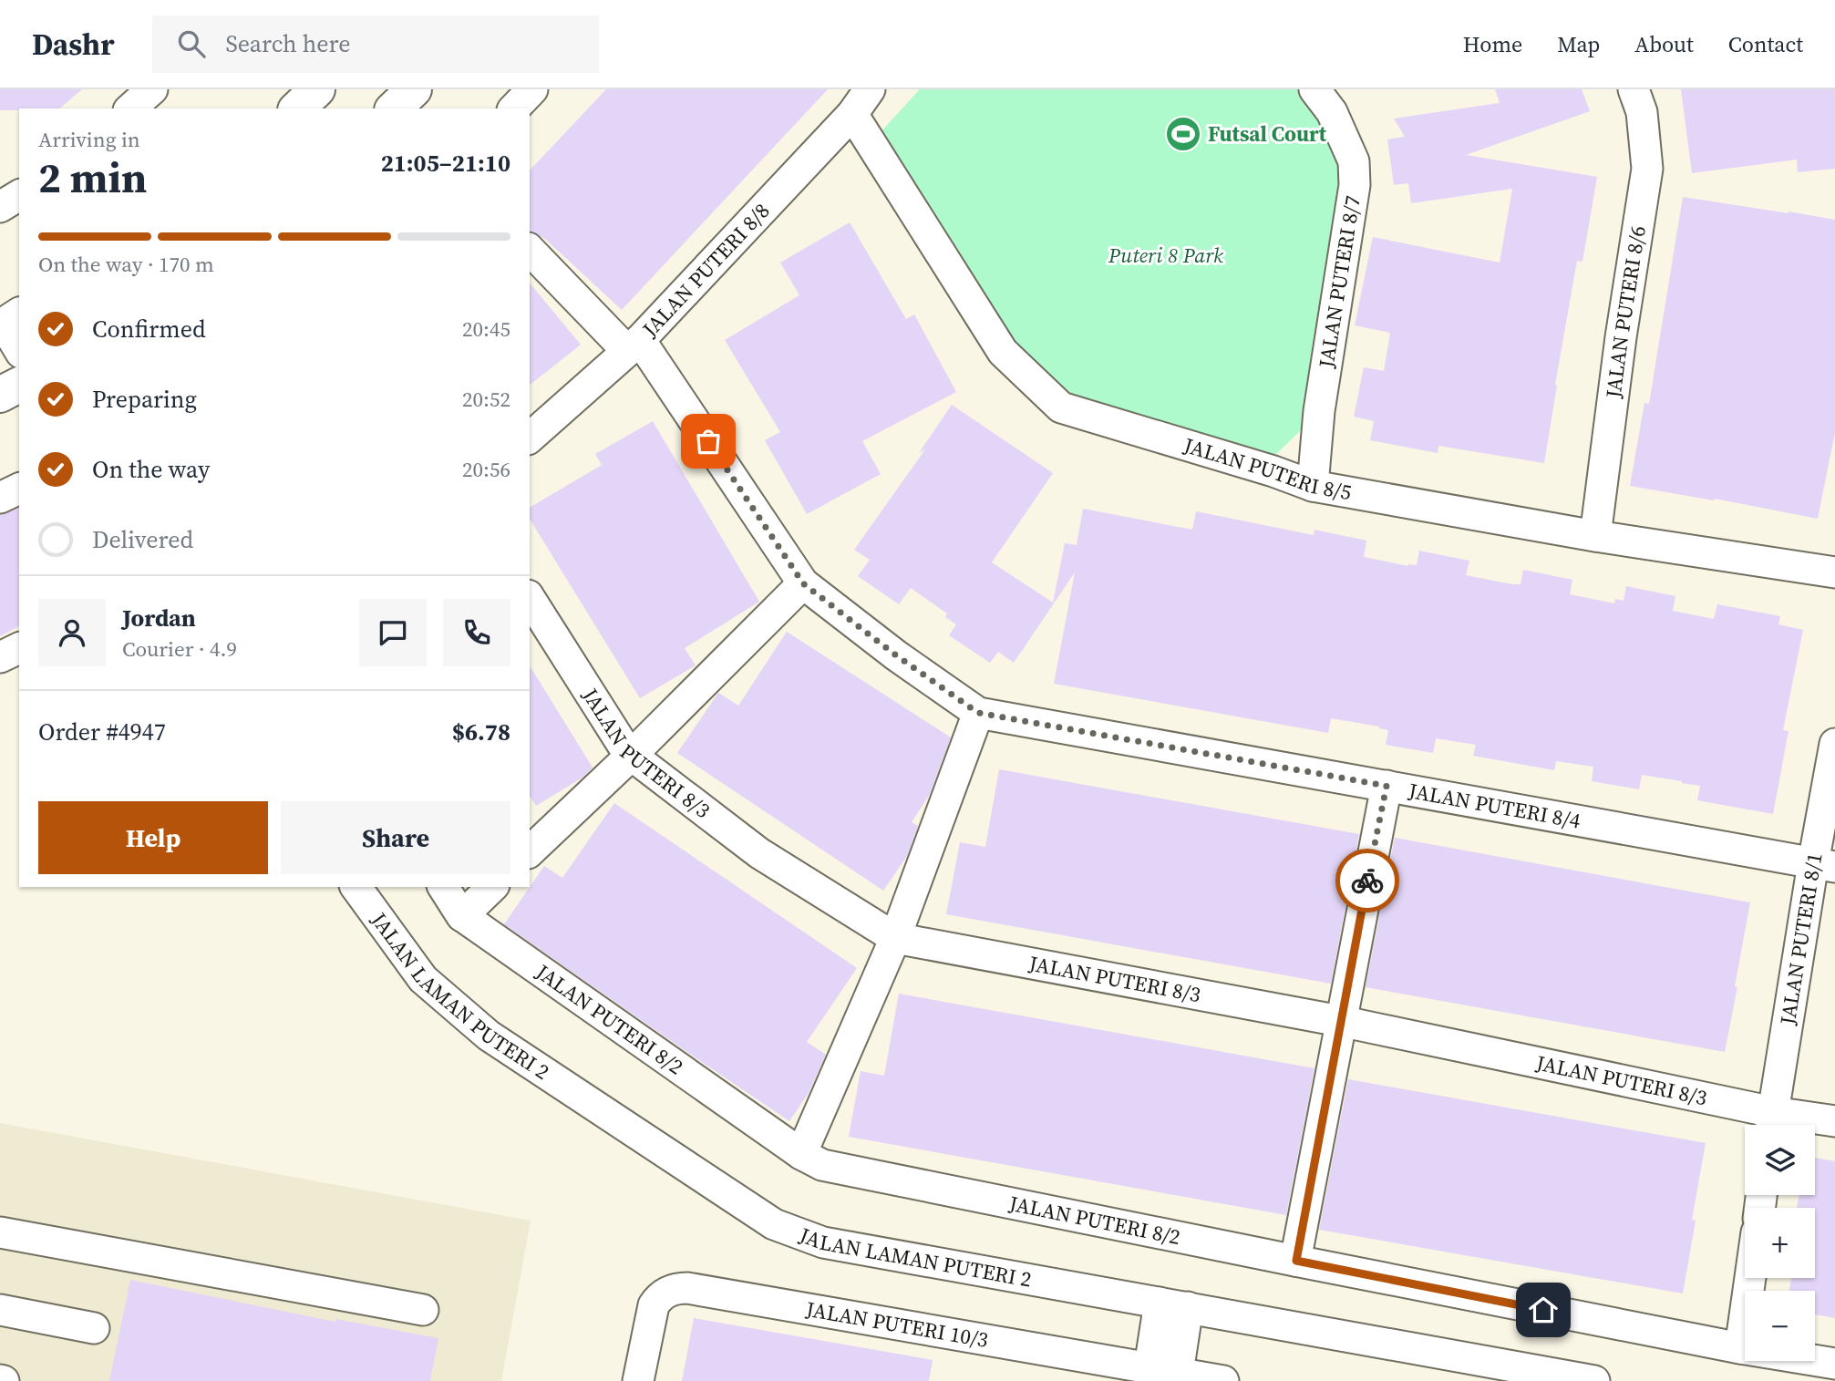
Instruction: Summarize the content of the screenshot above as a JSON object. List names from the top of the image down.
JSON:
{
  "streets": {
    "street": [
      "JALAN PUTERI 8/8",
      "JALAN PUTERI 8/7",
      "JALAN PUTERI 8/6",
      "JALAN PUTERI 8/5",
      "JALAN PUTERI 8/3",
      "JALAN PUTERI 8/4",
      "JALAN PUTERI 8/1",
      "JALAN LAMAN PUTERI 2",
      "JALAN PUTERI 8/2",
      "JALAN PUTERI 10/3"
    ]
  },
  "crossings": [
    ["JALAN PUTERI 8/8", "JALAN PUTERI 8/5"],
    ["JALAN PUTERI 8/8", "JALAN PUTERI 8/4"],
    ["JALAN PUTERI 8/7", "JALAN PUTERI 8/5"],
    ["JALAN PUTERI 8/6", "JALAN PUTERI 8/5"],
    ["JALAN PUTERI 8/3", "JALAN PUTERI 8/1"],
    ["JALAN PUTERI 8/4", "JALAN PUTERI 8/1"]
  ],
  "parks": ["Puteri 8 Park"],
  "places": {
    "sports": ["Futsal Court"]
  },
  "page": {
    "header": "Dashr",
    "search": "Search here",
    "nav": [
      "Home",
      "Map",
      "About",
      "Contact"
    ],
    "heading": ["2 min", "Arriving in", "21:05–21:10"],
    "panel": [
      "Jordan",
      "Courier · 4.9",
      "Order #4947",
      "$6.78"
    ],
    "bar": "On the way · 170 m",
    "list": [
      ["Confirmed", "20:45"],
      ["Preparing", "20:52"],
      ["On the way", "20:56"],
      "Delivered"
    ],
    "buttons": ["Help", "Share"],
    "map_buttons": ["+", "−"]
  }
}
